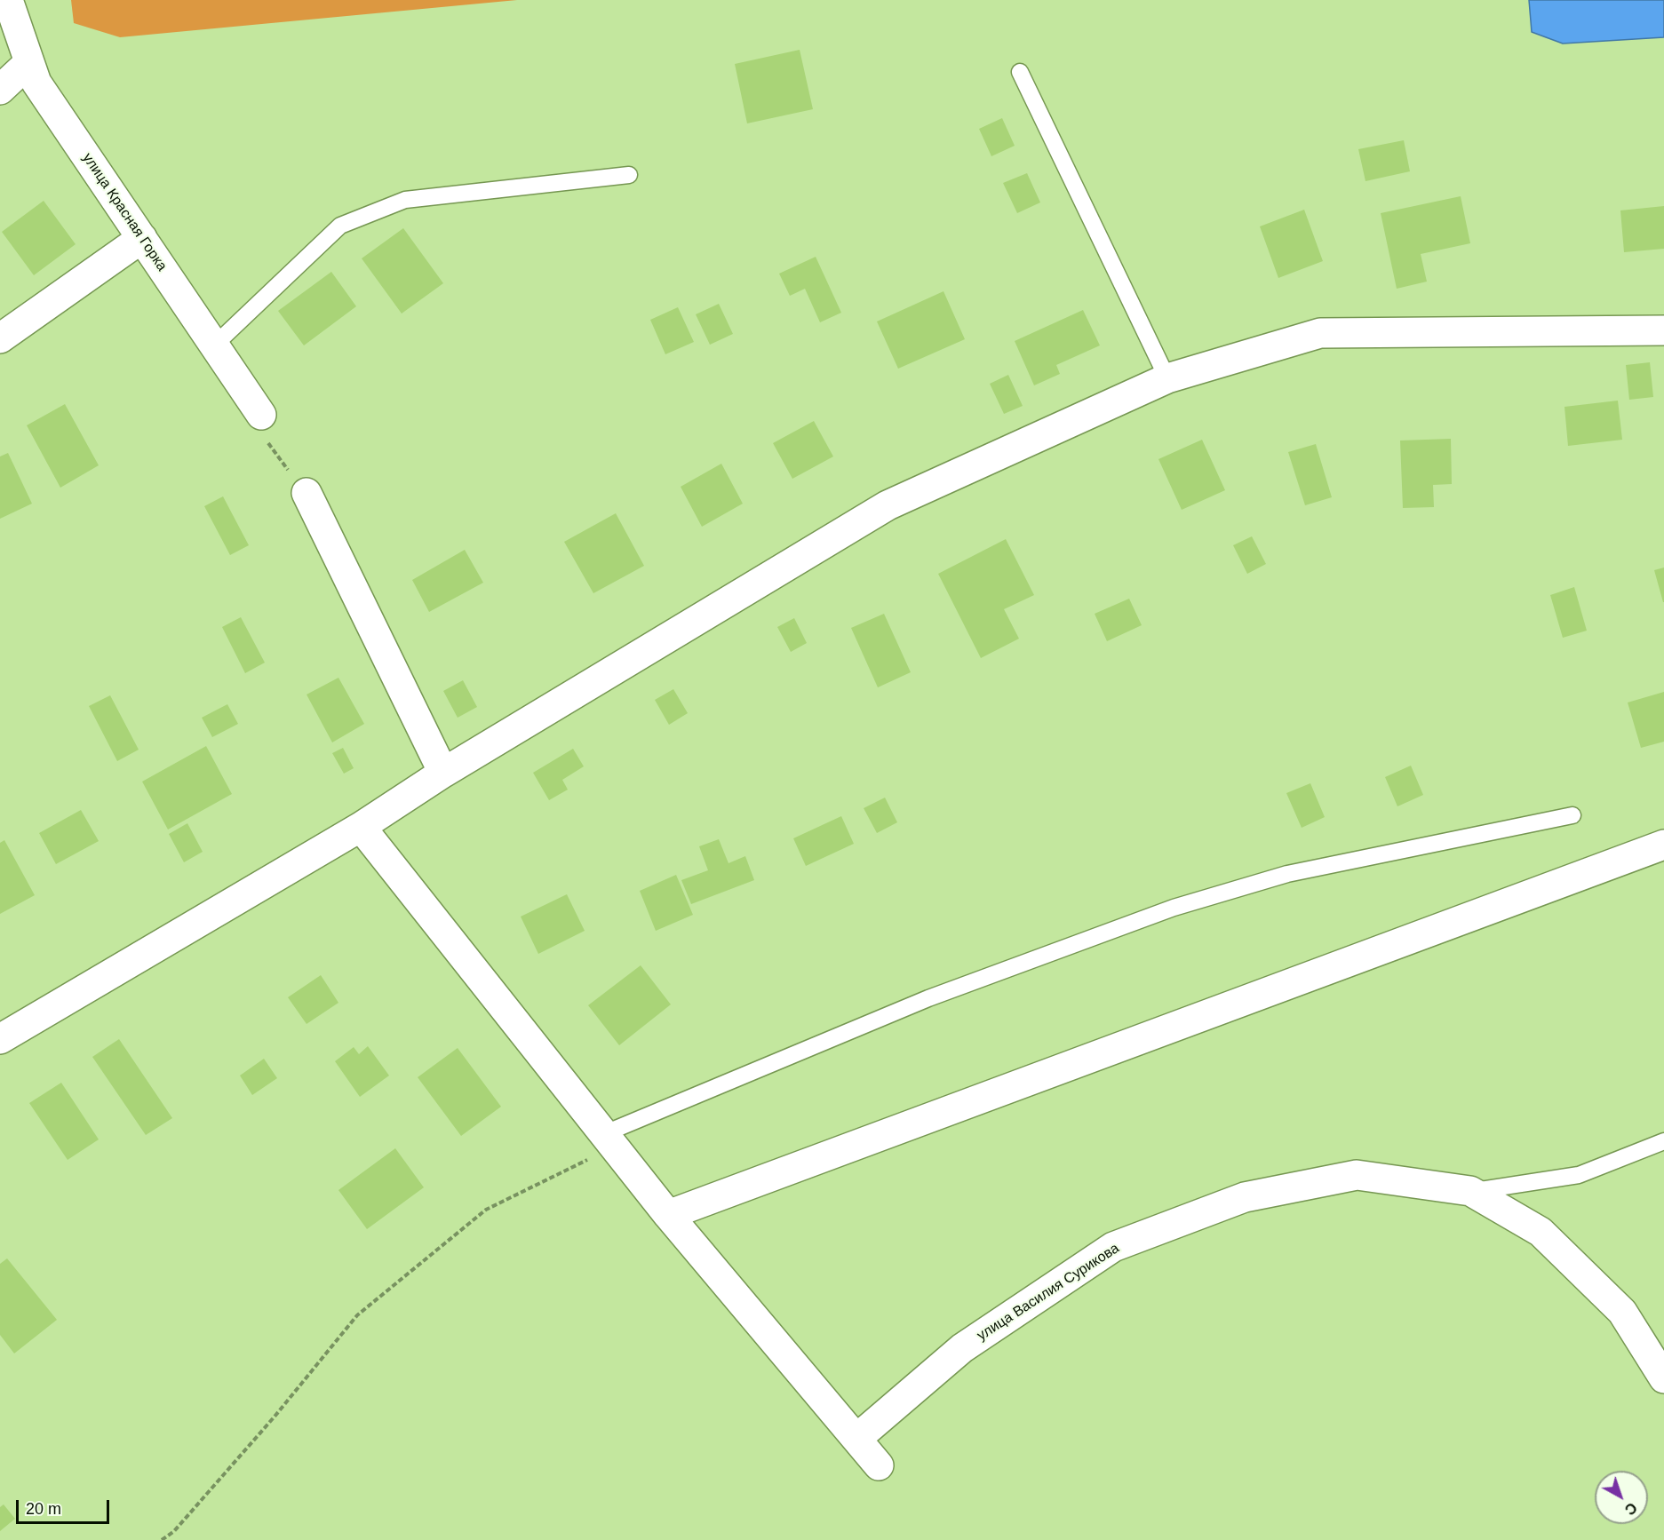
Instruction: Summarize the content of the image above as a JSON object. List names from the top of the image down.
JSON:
{
  "streets": {
    "street": ["улица Красная Горка", "улица Василия Сурикова"]
  },
  "scale_bar": "20 m",
  "north": "bottom right"
}
